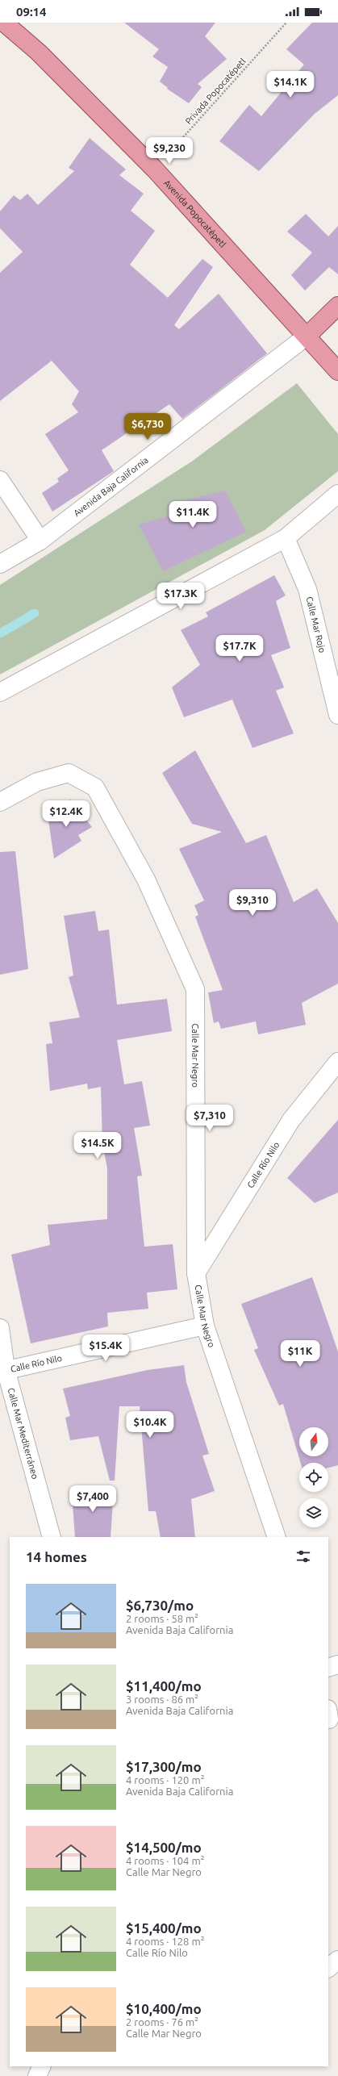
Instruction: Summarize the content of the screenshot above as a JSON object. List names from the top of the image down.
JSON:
{
  "streets": {
    "main road": ["Avenida Popocatépetl", "Avenida Baja California"],
    "street": [
      "Calle Mar Rojo",
      "Calle Mar Negro",
      "Calle Río Nilo",
      "Calle Mar Mediterráneo"
    ],
    "path": ["Privada Popocatépetl"]
  },
  "crossings": [
    ["Privada Popocatépetl", "Avenida Popocatépetl"],
    ["Avenida Popocatépetl", "Avenida Baja California"],
    ["Calle Mar Negro", "Calle Río Nilo"],
    ["Calle Río Nilo", "Calle Mar Mediterráneo"]
  ],
  "north": "top",
  "page": {
    "status": "09:14",
    "price": [
      "$14.1K",
      "$9,230",
      "$6,730",
      "$11.4K",
      "$17.3K",
      "$17.7K",
      "$12.4K",
      "$9,310",
      "$7,310",
      "$14.5K",
      "$15.4K",
      "$11K",
      "$10.4K",
      "$7,400"
    ],
    "heading": "14 homes",
    "list": [
      {
        "name": "$6,730/mo",
        "note": "2 rooms · 58 m² · Avenida Baja California"
      },
      {
        "name": "$11,400/mo",
        "note": "3 rooms · 86 m² · Avenida Baja California"
      },
      {
        "name": "$17,300/mo",
        "note": "4 rooms · 120 m² · Avenida Baja California"
      },
      {
        "name": "$14,500/mo",
        "note": "4 rooms · 104 m² · Calle Mar Negro"
      },
      {
        "name": "$15,400/mo",
        "note": "4 rooms · 128 m² · Calle Río Nilo"
      },
      {
        "name": "$10,400/mo",
        "note": "2 rooms · 76 m² · Calle Mar Negro"
      }
    ]
  }
}
